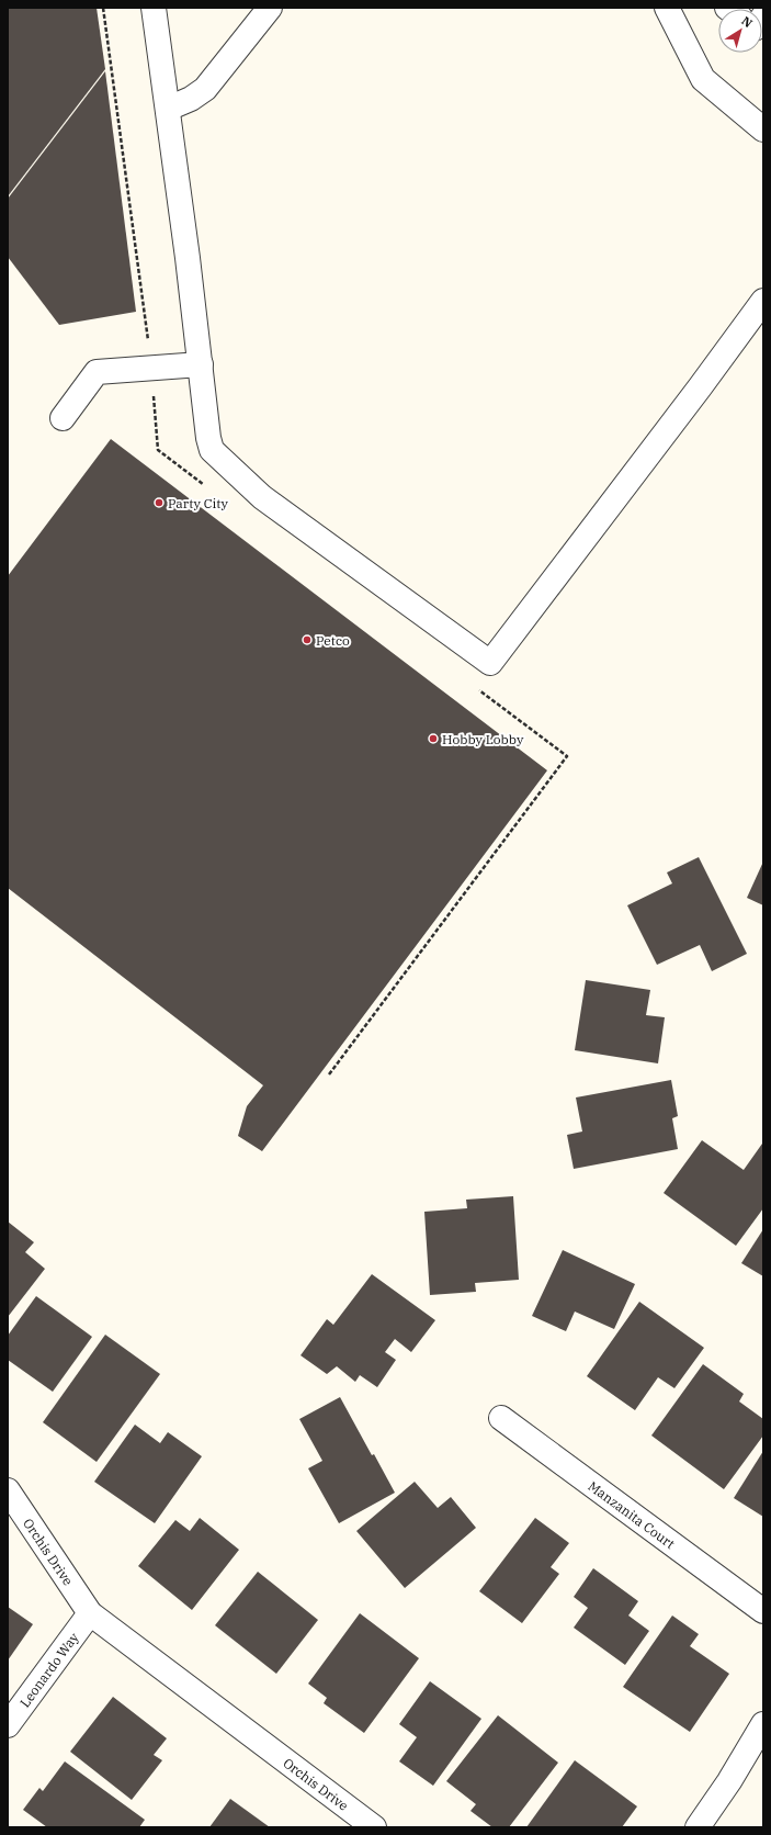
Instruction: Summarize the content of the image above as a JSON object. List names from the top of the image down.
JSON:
{
  "streets": {
    "street": ["Manzanita Court", "Orchis Drive", "Leonardo Way"]
  },
  "crossings": [
    ["Orchis Drive", "Leonardo Way"]
  ],
  "places": ["Party City", "Petco", "Hobby Lobby"],
  "north": "top right"
}
